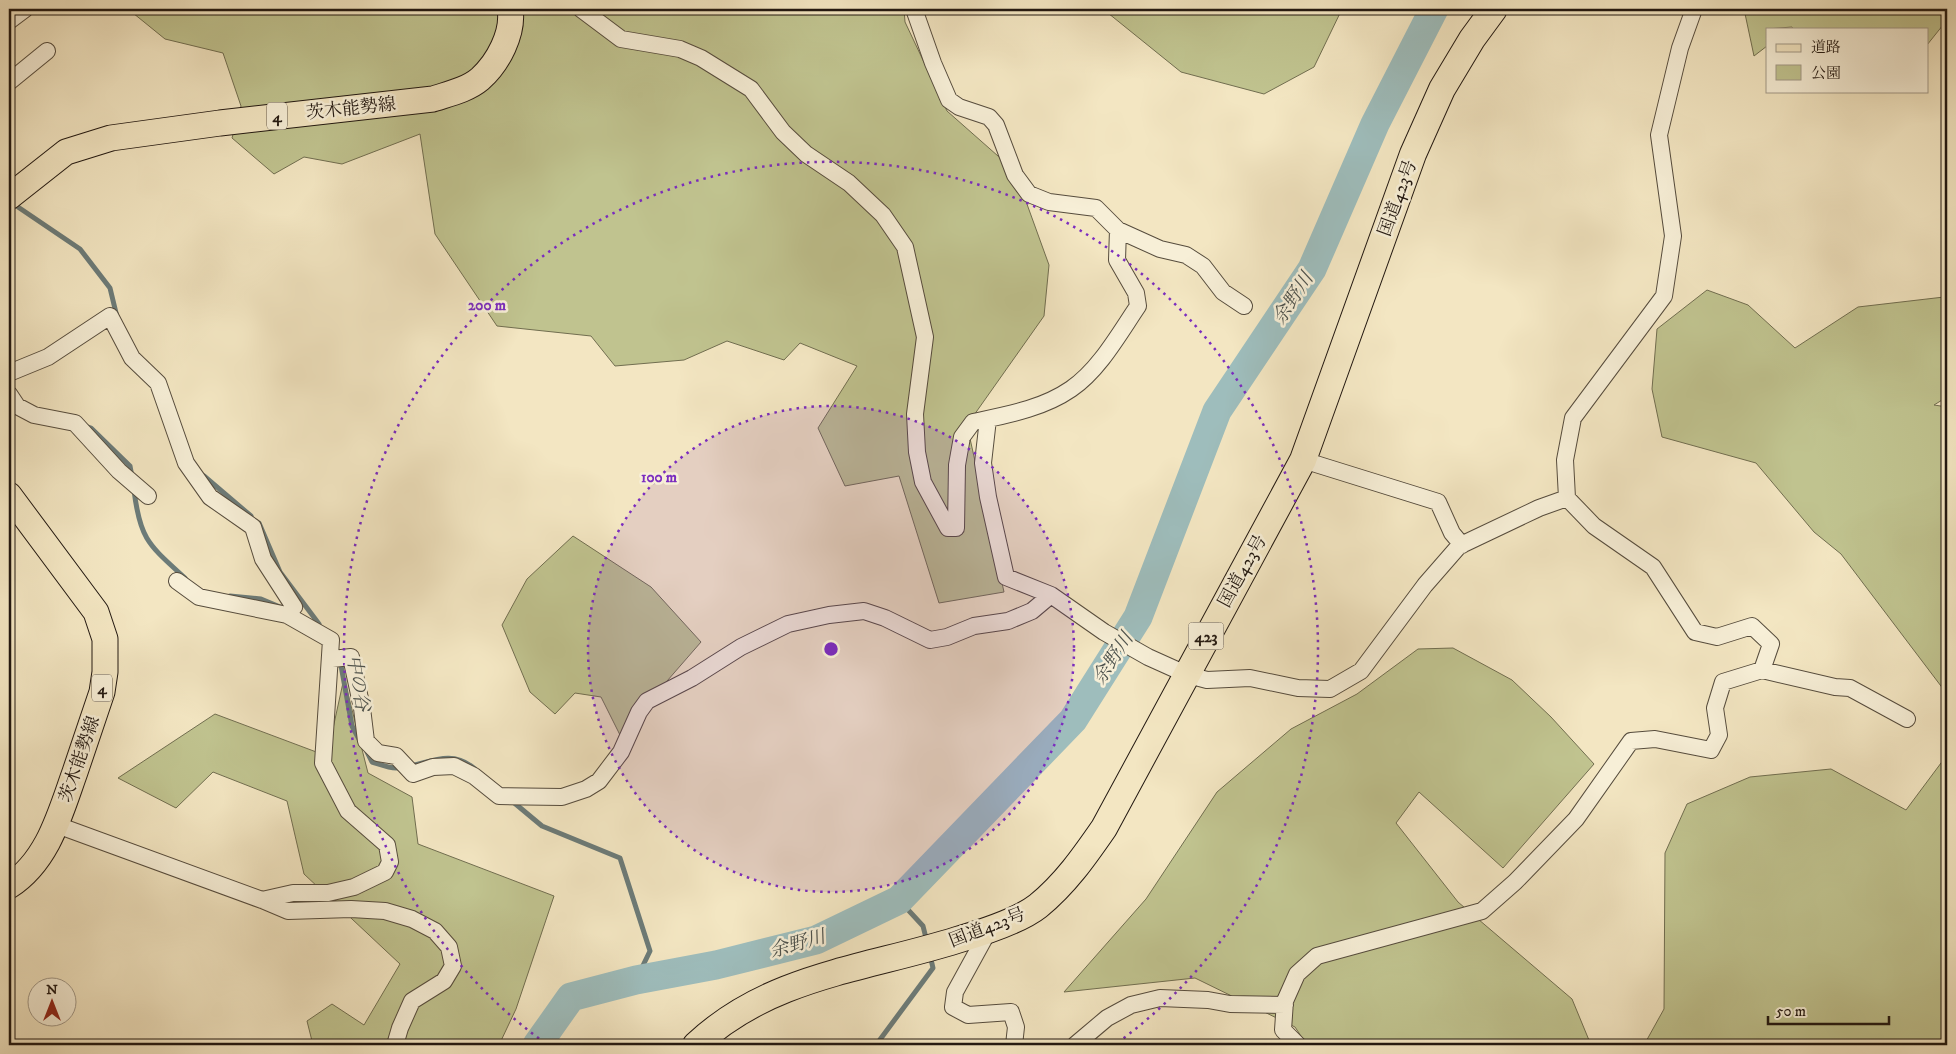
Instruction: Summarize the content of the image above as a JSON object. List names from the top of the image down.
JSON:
{
  "streets": {
    "highway": ["国道423号", "423"],
    "main road": ["茨木能勢線", "4"]
  },
  "water": ["余野川", "中の谷"],
  "legend": ["道路", "公園"],
  "scale_bar": "50 m",
  "north": "top",
  "rings": ["200 m", "100 m"]
}
